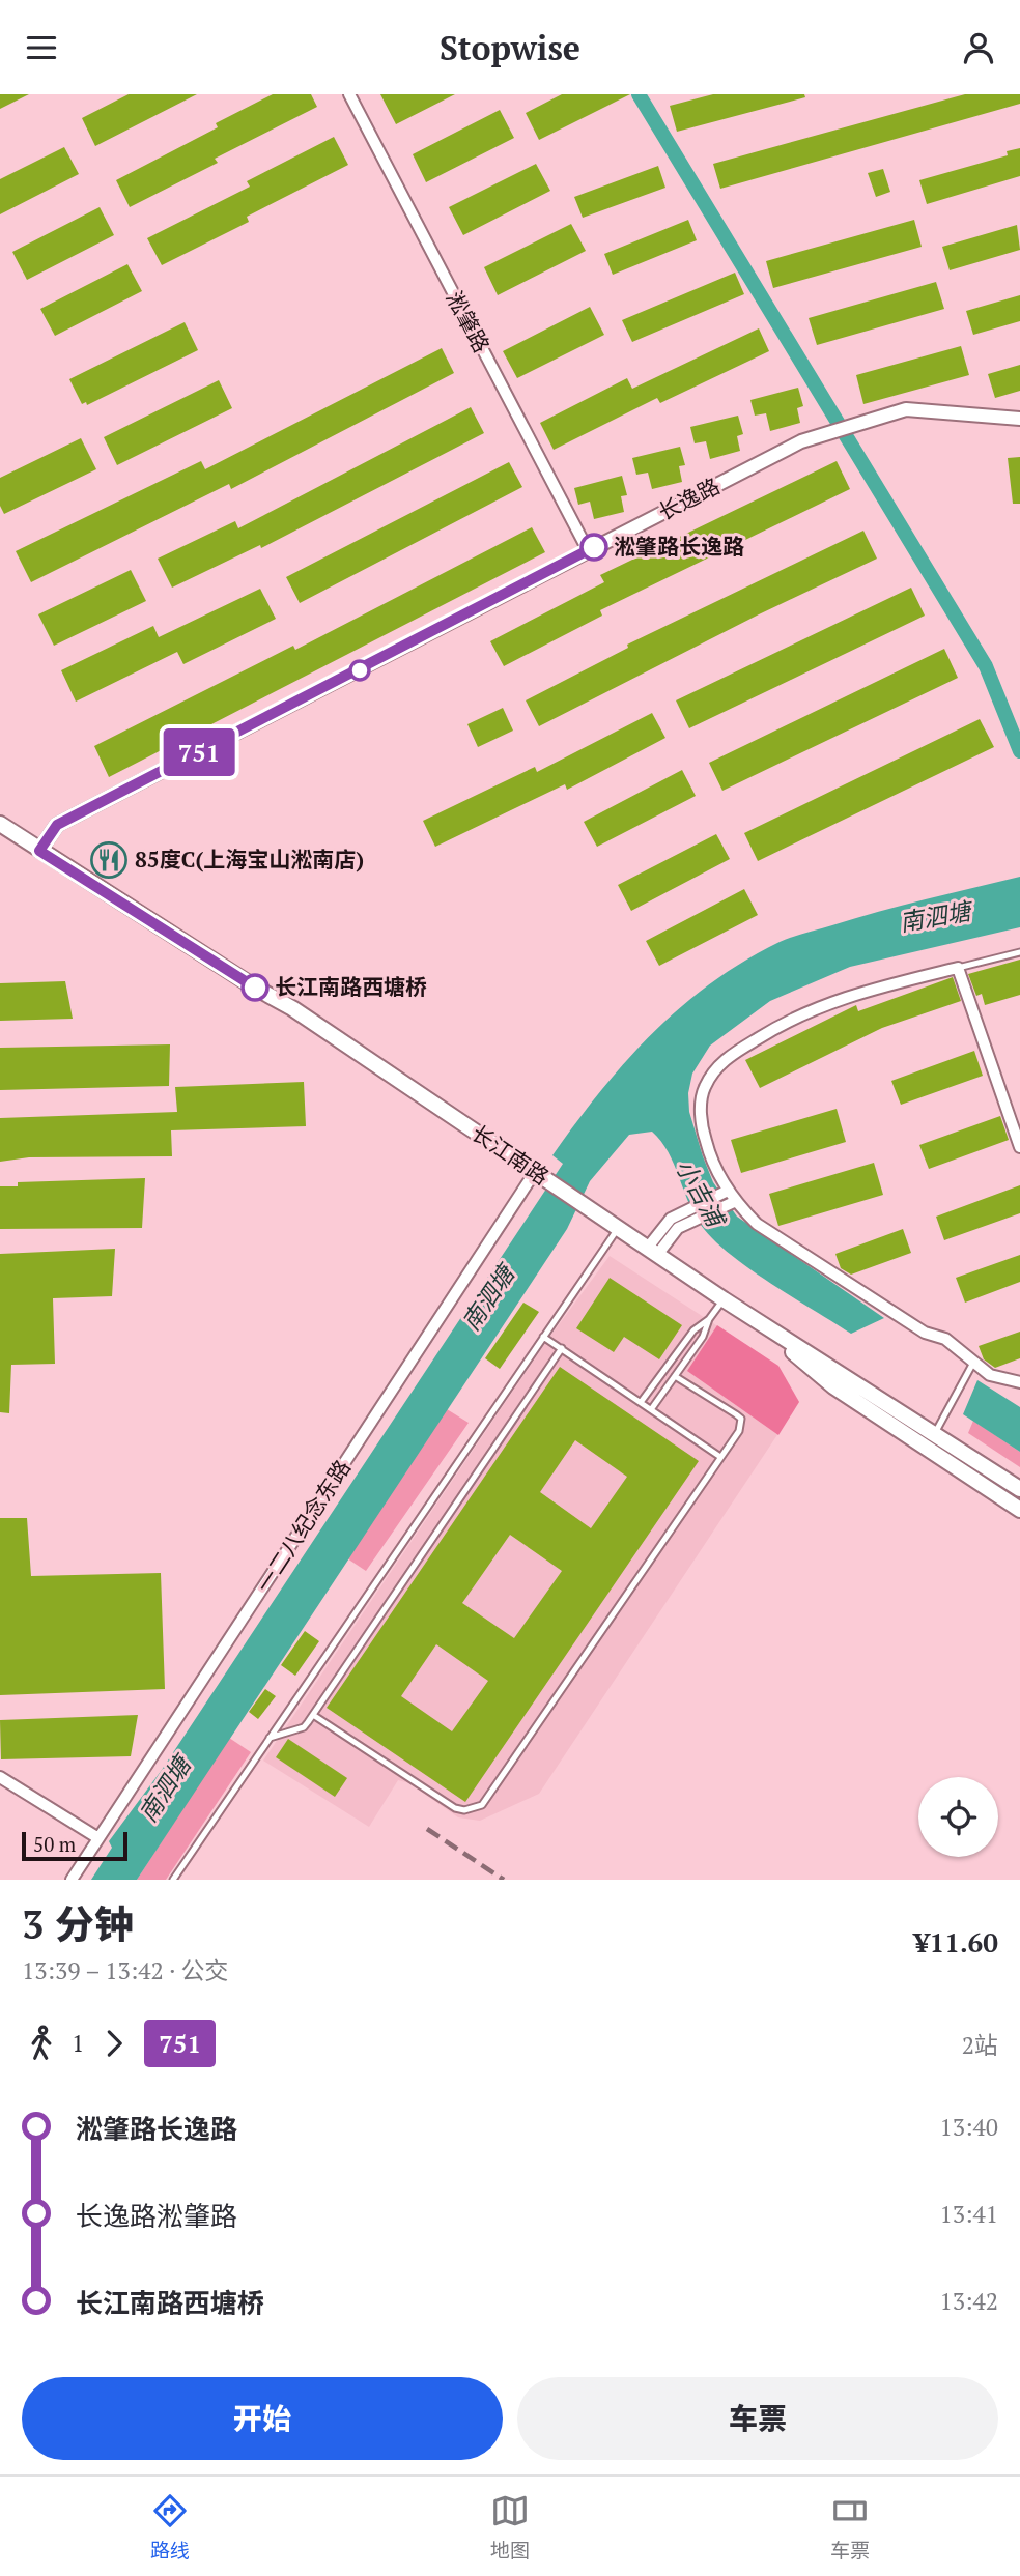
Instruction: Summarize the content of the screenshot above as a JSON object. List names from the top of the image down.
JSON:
{
  "streets": {
    "main road": ["长江南路"],
    "street": ["淞肇路", "长逸路", "一二八纪念东路"]
  },
  "crossings": [
    ["淞肇路", "长逸路"],
    ["长逸路", "长江南路"],
    ["长江南路", "一二八纪念东路"]
  ],
  "water": ["南泗塘", "小吉浦"],
  "places": {
    "other": ["淞肇路长逸路", "长江南路西塘桥"],
    "restaurant": ["85度C(上海宝山淞南店)"]
  },
  "lines": ["bus line 751"],
  "scale_bar": "50 m",
  "page": {
    "header": "Stopwise",
    "on_map": "751",
    "scale": "50 m",
    "heading": ["3 分钟", "13:39 – 13:42 · 公交", "¥11.60"],
    "legs": ["1", "751", "2站"],
    "list": [
      {
        "name": "淞肇路长逸路",
        "value": "13:40"
      },
      {
        "name": "长逸路淞肇路",
        "value": "13:41"
      },
      {
        "name": "长江南路西塘桥",
        "value": "13:42"
      }
    ],
    "buttons": ["开始", "车票"],
    "tabs": ["路线", "地图", "车票"]
  }
}
